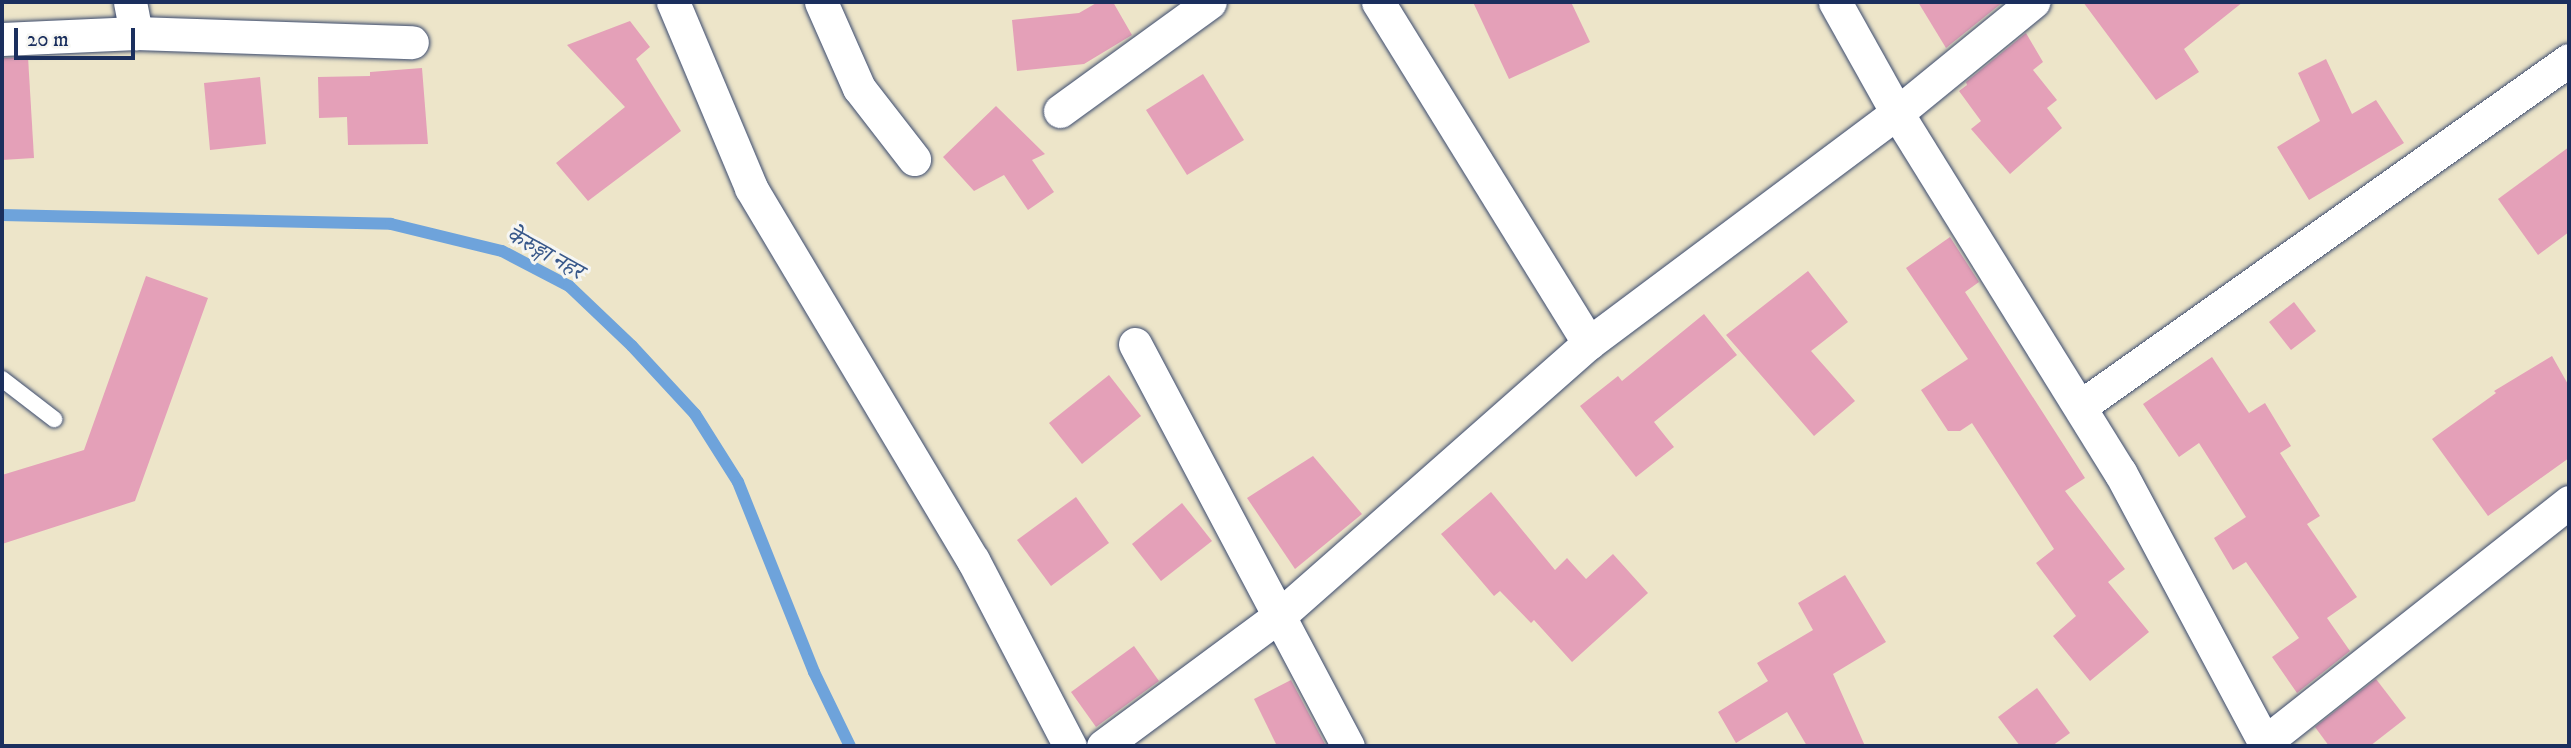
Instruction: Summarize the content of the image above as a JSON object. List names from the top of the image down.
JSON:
{
  "water": ["केेरुङ्गा नहर"],
  "scale_bar": "20 m"
}
